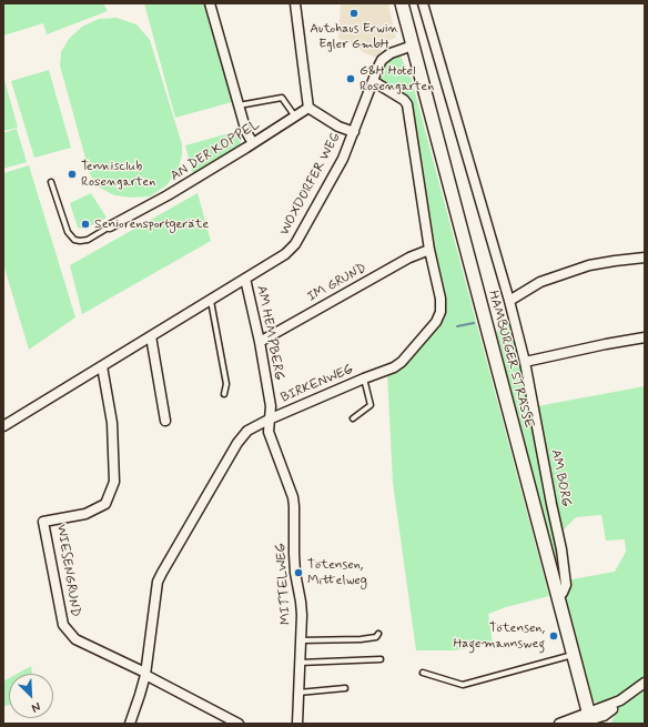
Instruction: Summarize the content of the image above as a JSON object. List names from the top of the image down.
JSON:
{
  "streets": {
    "main road": ["HAMBURGER STRASSE"],
    "street": [
      "AN DER KOPPEL",
      "WOXDORFER WEG",
      "IM GRUND",
      "AM HEMPBERG",
      "BIRKENWEG",
      "AM BORG",
      "WIESENGRUND",
      "MITTELWEG"
    ]
  },
  "crossings": [
    ["WOXDORFER WEG", "AM HEMPBERG"],
    ["WOXDORFER WEG", "HAMBURGER STRASSE"],
    ["WOXDORFER WEG", "BIRKENWEG"],
    ["WOXDORFER WEG", "WIESENGRUND"],
    ["IM GRUND", "AM HEMPBERG"],
    ["IM GRUND", "BIRKENWEG"],
    ["AM HEMPBERG", "BIRKENWEG"],
    ["AM HEMPBERG", "MITTELWEG"],
    ["HAMBURGER STRASSE", "AM BORG"],
    ["BIRKENWEG", "WIESENGRUND"],
    ["BIRKENWEG", "MITTELWEG"]
  ],
  "places": [
    "Autohaus Erwin Egler GmbH",
    "G&H Hotel Rosengarten",
    "Tennisclub Rosengarten",
    "Seniorensportgeräte",
    "Tötensen, Mittelweg",
    "Tötensen, Hagemannsweg"
  ],
  "north": "bottom right"
}
